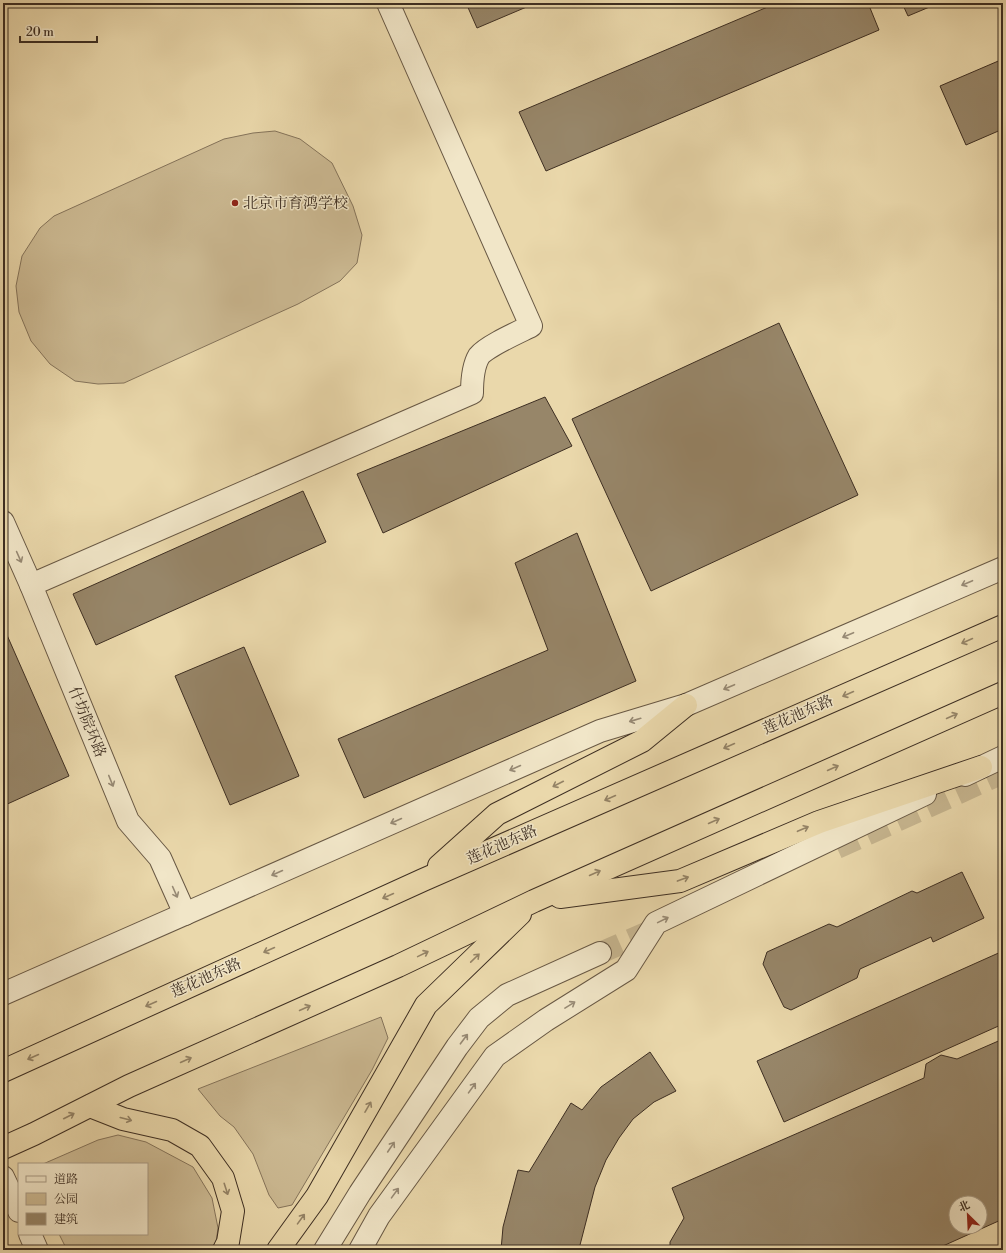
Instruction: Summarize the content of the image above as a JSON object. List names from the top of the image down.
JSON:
{
  "streets": {
    "highway": ["莲花池东路"],
    "street": ["什坊院环路"]
  },
  "one_way": ["什坊院环路"],
  "places": ["北京市育鸿学校"],
  "legend": ["道路", "公园", "建筑"],
  "scale_bar": "20 m",
  "north": "top left"
}
